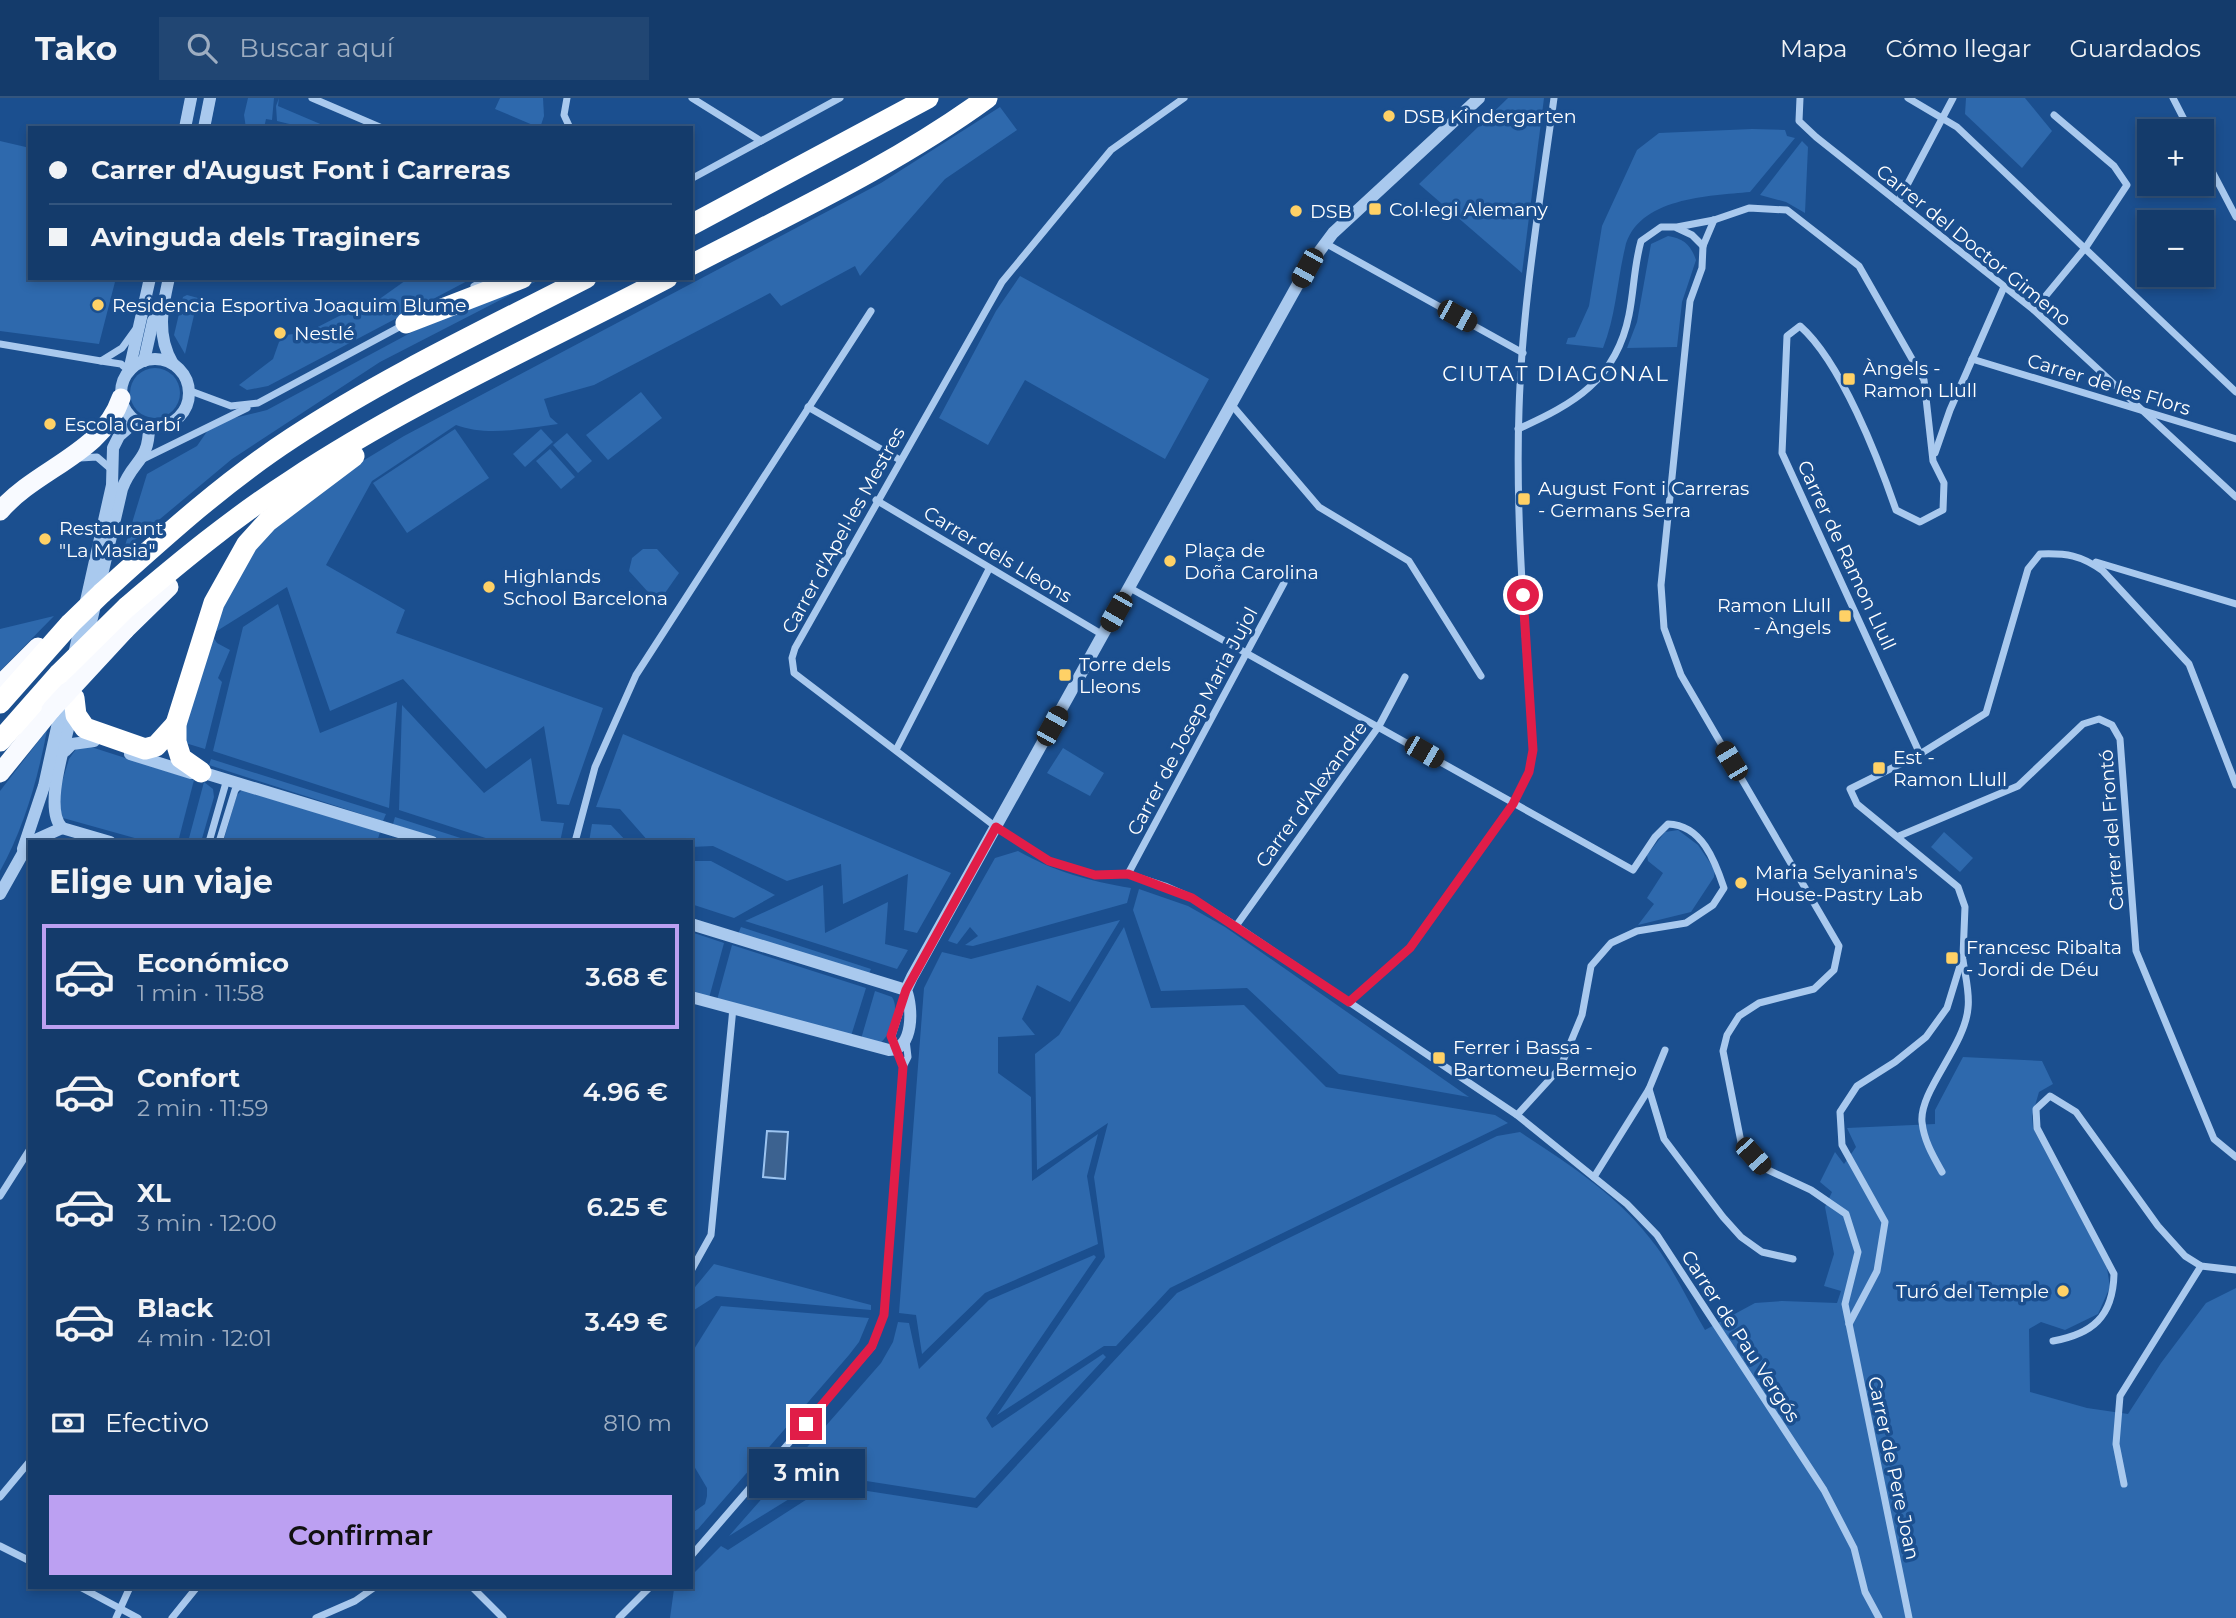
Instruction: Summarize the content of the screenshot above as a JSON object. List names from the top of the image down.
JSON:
{
  "streets": {
    "street": [
      "Carrer del Doctor Gimeno",
      "Carrer de les Flors",
      "Carrer d'Apel·les Mestres",
      "Carrer dels Lleons",
      "Carrer de Ramon Llull",
      "Carrer de Josep Maria Jujol",
      "Carrer d'Alexandre",
      "Carrer del Frontó",
      "Carrer de Pau Vergós",
      "Carrer de Pere Joan"
    ]
  },
  "crossings": [
    ["Carrer del Doctor Gimeno", "Carrer de les Flors"],
    ["Carrer d'Apel·les Mestres", "Carrer dels Lleons"],
    ["Carrer d'Apel·les Mestres", "Carrer de Josep Maria Jujol"],
    ["Carrer d'Apel·les Mestres", "Carrer de Pau Vergós"],
    ["Carrer de Josep Maria Jujol", "Carrer de Pau Vergós"],
    ["Carrer d'Alexandre", "Carrer de Pau Vergós"]
  ],
  "districts": ["CIUTAT DIAGONAL"],
  "places": {
    "other": [
      "DSB Kindergarten",
      "DSB",
      "Residencia Esportiva Joaquim Blume",
      "Nestlé",
      "Escola Garbí",
      "Restaurant \"La Masia\"",
      "Plaça de Doña Carolina",
      "Highlands School Barcelona",
      "Maria Selyanina's House-Pastry Lab",
      "Turó del Temple"
    ],
    "transit": [
      "Col·legi Alemany",
      "Àngels - Ramon Llull",
      "August Font i Carreras - Germans Serra",
      "Ramon Llull - Àngels",
      "Torre dels Lleons",
      "Est - Ramon Llull",
      "Francesc Ribalta - Jordi de Déu",
      "Ferrer i Bassa - Bartomeu Bermejo"
    ]
  },
  "page": {
    "header": "Tako",
    "search": "Buscar aquí",
    "nav": ["Mapa", "Cómo llegar", "Guardados"],
    "map_buttons": ["+", "−"],
    "banner": ["Carrer d'August Font i Carreras", "Avinguda dels Traginers"],
    "heading": "Elige un viaje",
    "list": [
      {
        "name": "Económico",
        "note": "1 min · 11:58",
        "value": "3.68 €"
      },
      {
        "name": "Confort",
        "note": "2 min · 11:59",
        "value": "4.96 €"
      },
      {
        "name": "XL",
        "note": "3 min · 12:00",
        "value": "6.25 €"
      },
      {
        "name": "Black",
        "note": "4 min · 12:01",
        "value": "3.49 €"
      }
    ],
    "pay": ["Efectivo", "810 m"],
    "bubble": "3 min",
    "buttons": "Confirmar"
  }
}
